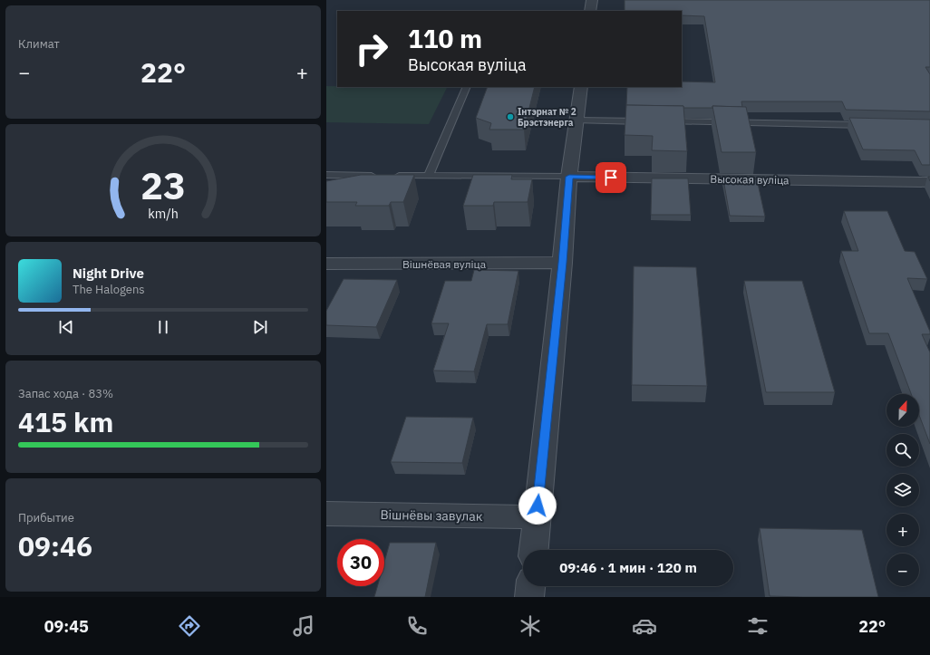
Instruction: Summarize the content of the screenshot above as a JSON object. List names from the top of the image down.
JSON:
{
  "streets": {
    "street": ["Высокая вуліца", "Вішнёвая вуліца", "Вішнёвы завулак"]
  },
  "places": ["Інтэрнат № 2 Брэстэнерга"],
  "north": "top",
  "page": {
    "tile": [
      "Климат",
      ["Запас хода · 83%", "415 km"],
      ["Прибытие", "09:46"]
    ],
    "turn": ["110 m", "Высокая вуліца"],
    "heat": ["−", "22°", "+"],
    "song": ["Night Drive", "The Halogens"],
    "map_buttons": ["+", "−"],
    "limit": "30",
    "trip": "09:46 · 1 мин · 120 m",
    "tabs": ["09:45", "22°"],
    "gauge": ["23", "km/h"]
  }
}
